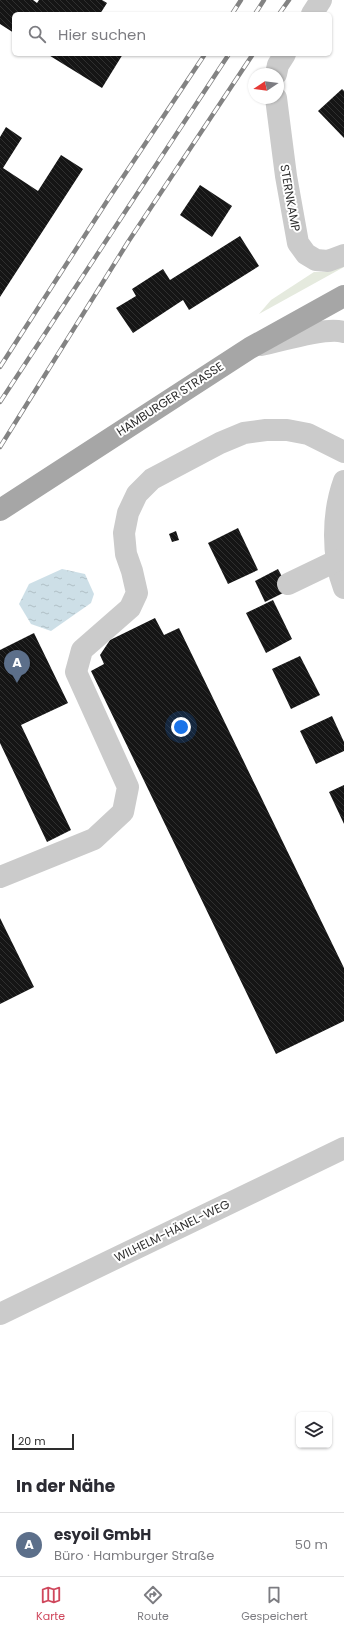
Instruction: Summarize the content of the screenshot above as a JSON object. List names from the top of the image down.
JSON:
{
  "streets": {
    "main road": ["HAMBURGER STRASSE"],
    "street": ["STERNKAMP", "WILHELM-HÄNEL-WEG"]
  },
  "scale_bar": "20 m",
  "north": "left",
  "page": {
    "search": "Hier suchen",
    "pins": "A",
    "scale": "20 m",
    "heading": "In der Nähe",
    "list": [
      {
        "mark": "A",
        "name": "esyoil GmbH",
        "note": "Büro · Hamburger Straße",
        "value": "50 m"
      }
    ],
    "nav": ["Karte", "Route", "Gespeichert"]
  }
}
